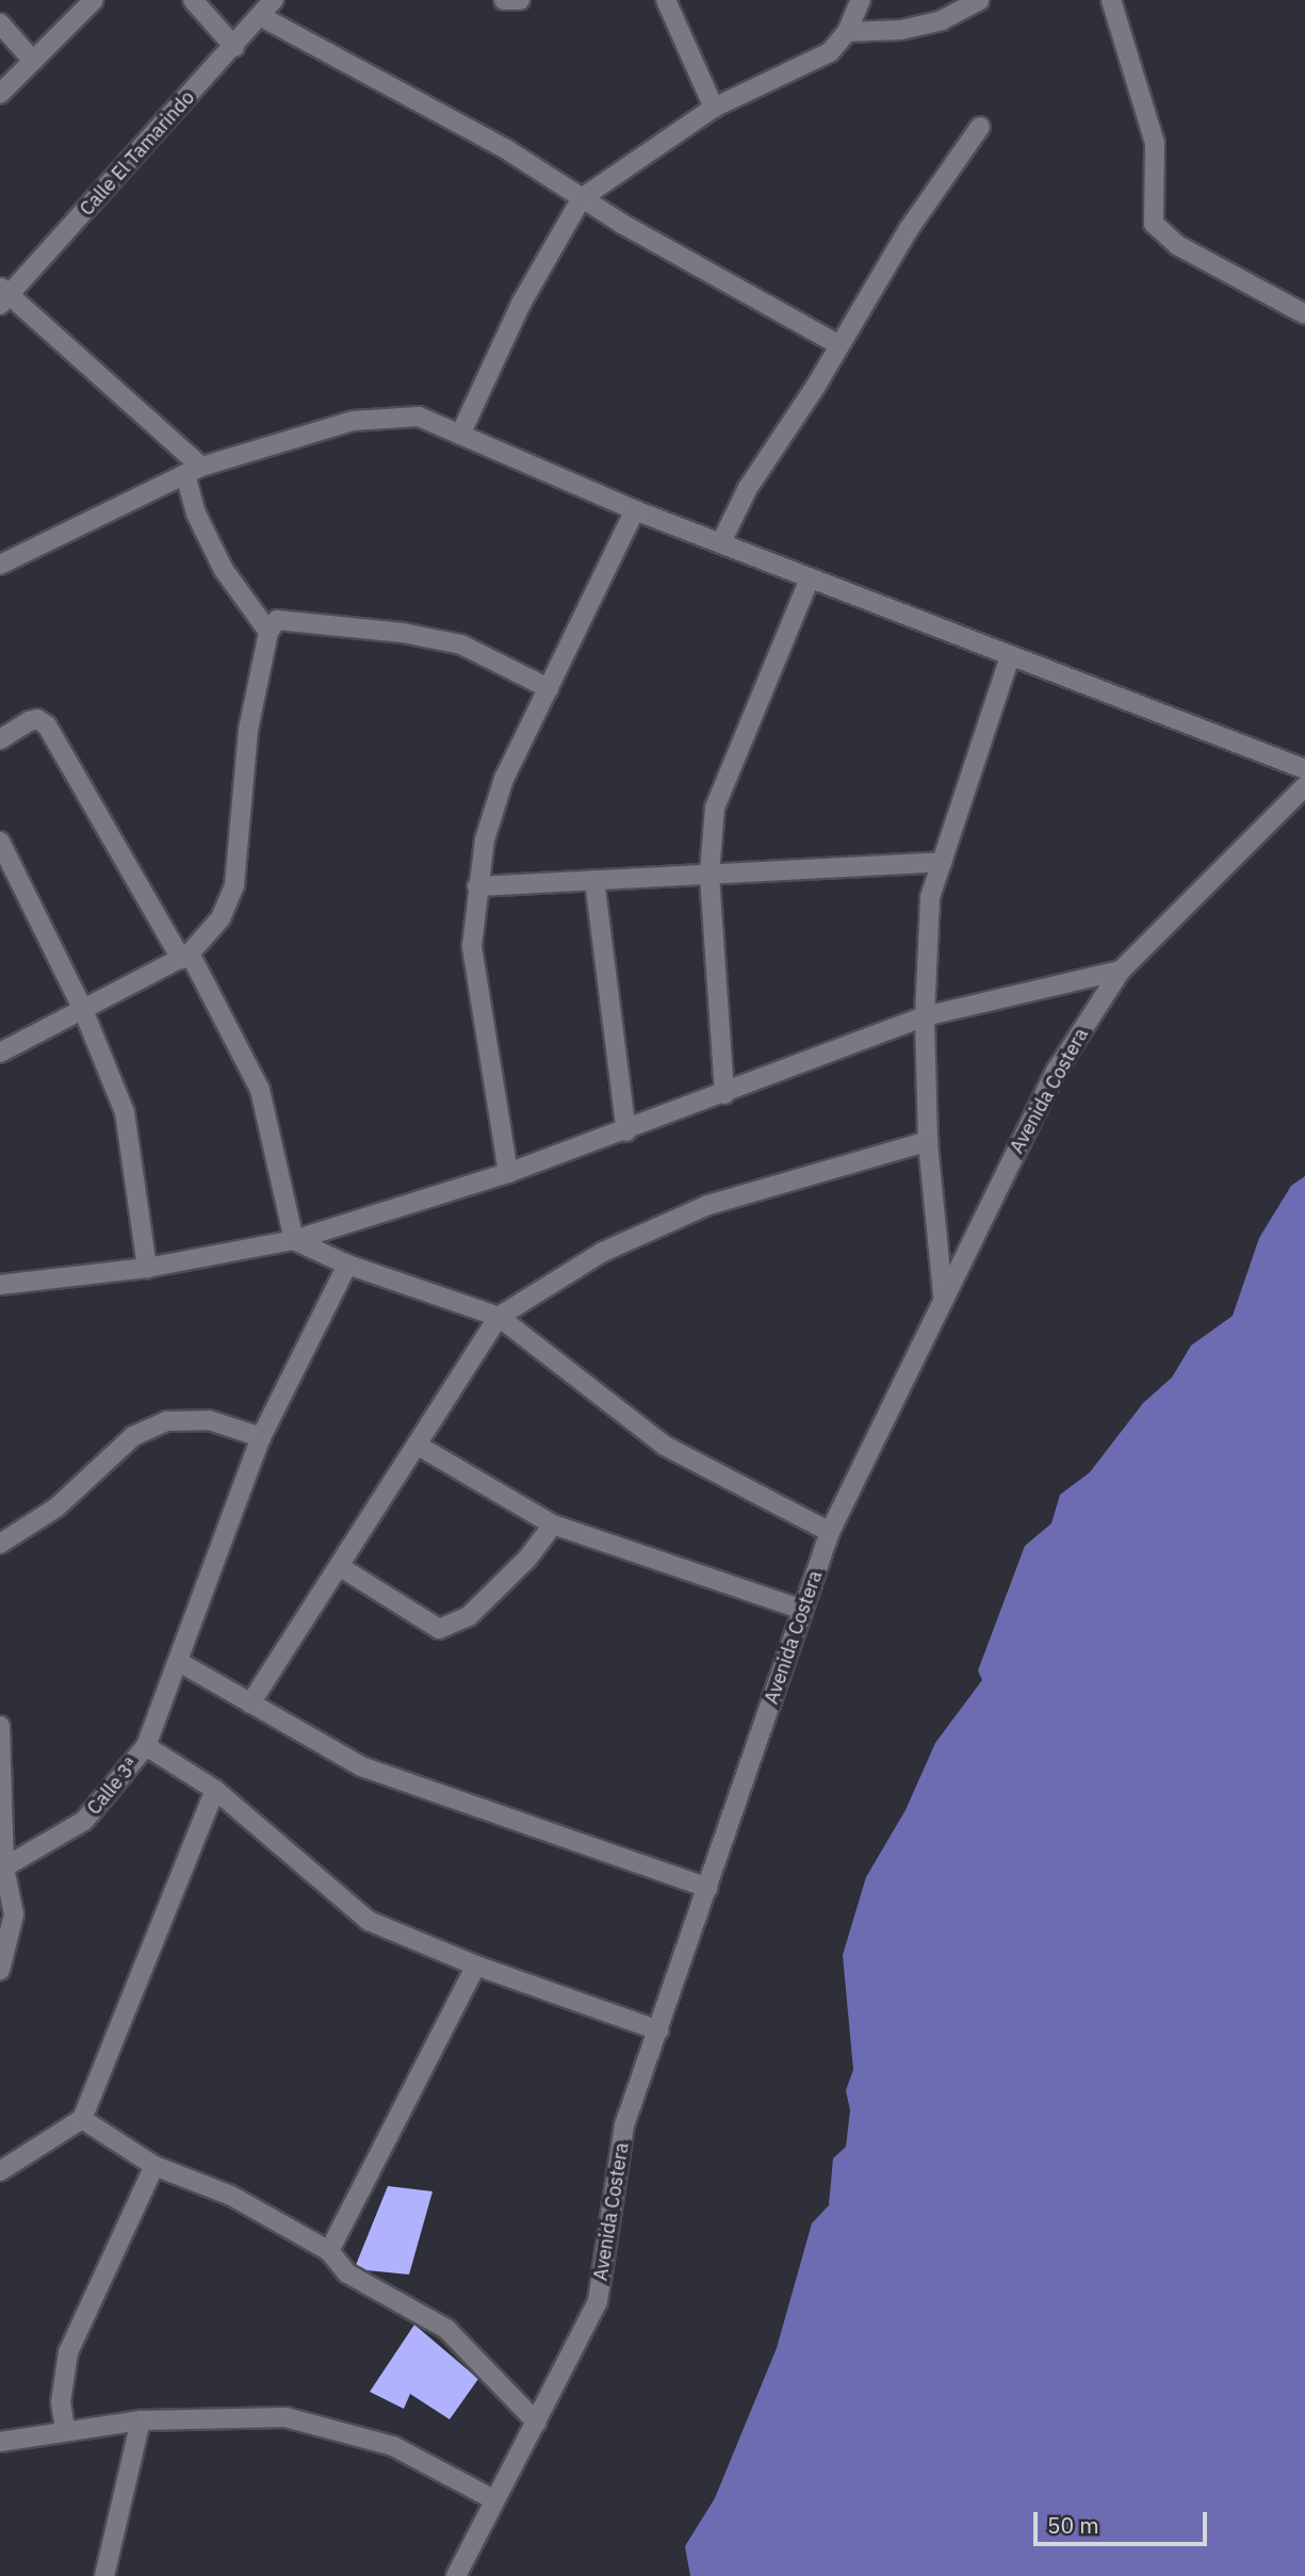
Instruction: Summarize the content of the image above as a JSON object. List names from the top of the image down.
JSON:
{
  "streets": {
    "street": ["Calle El Tamarindo", "Avenida Costera", "Calle 3ª"]
  },
  "scale_bar": "50 m"
}
